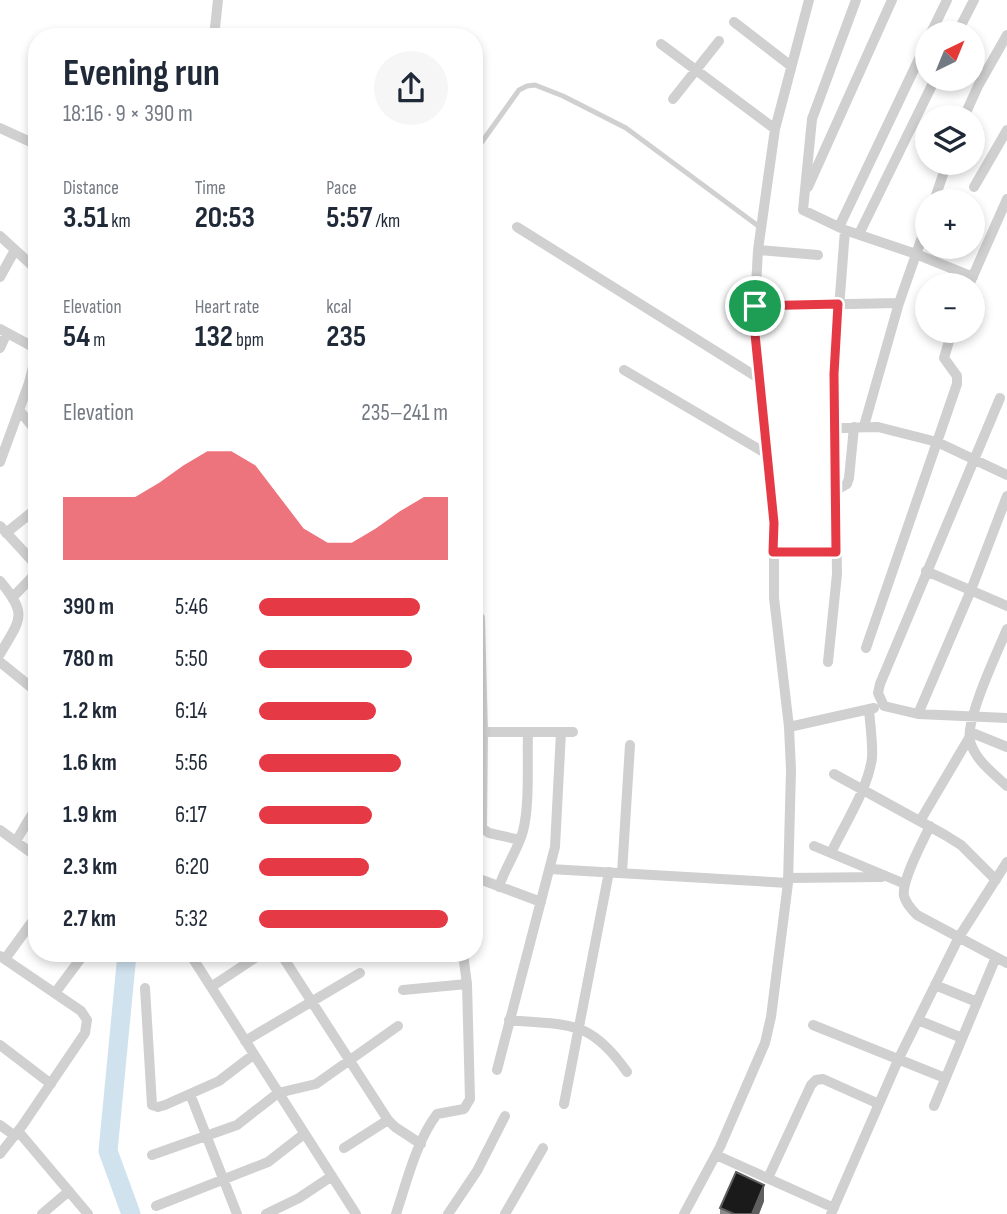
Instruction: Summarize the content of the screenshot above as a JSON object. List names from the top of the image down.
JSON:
{
  "north": "top right",
  "page": {
    "map_buttons": ["+", "−"],
    "heading": ["Evening run", "18:16 · 9 × 390 m"],
    "stats": [
      ["Distance", "3.51 km"],
      ["Time", "20:53"],
      ["Pace", "5:57 /km"],
      ["Elevation", "54 m"],
      ["Heart rate", "132 bpm"],
      ["kcal", "235"]
    ],
    "chart": ["Elevation", "235–241 m"],
    "list": [
      {
        "name": "390 m",
        "note": "5:46"
      },
      {
        "name": "780 m",
        "note": "5:50"
      },
      {
        "name": "1.2 km",
        "note": "6:14"
      },
      {
        "name": "1.6 km",
        "note": "5:56"
      },
      {
        "name": "1.9 km",
        "note": "6:17"
      },
      {
        "name": "2.3 km",
        "note": "6:20"
      },
      {
        "name": "2.7 km",
        "note": "5:32"
      }
    ]
  }
}
